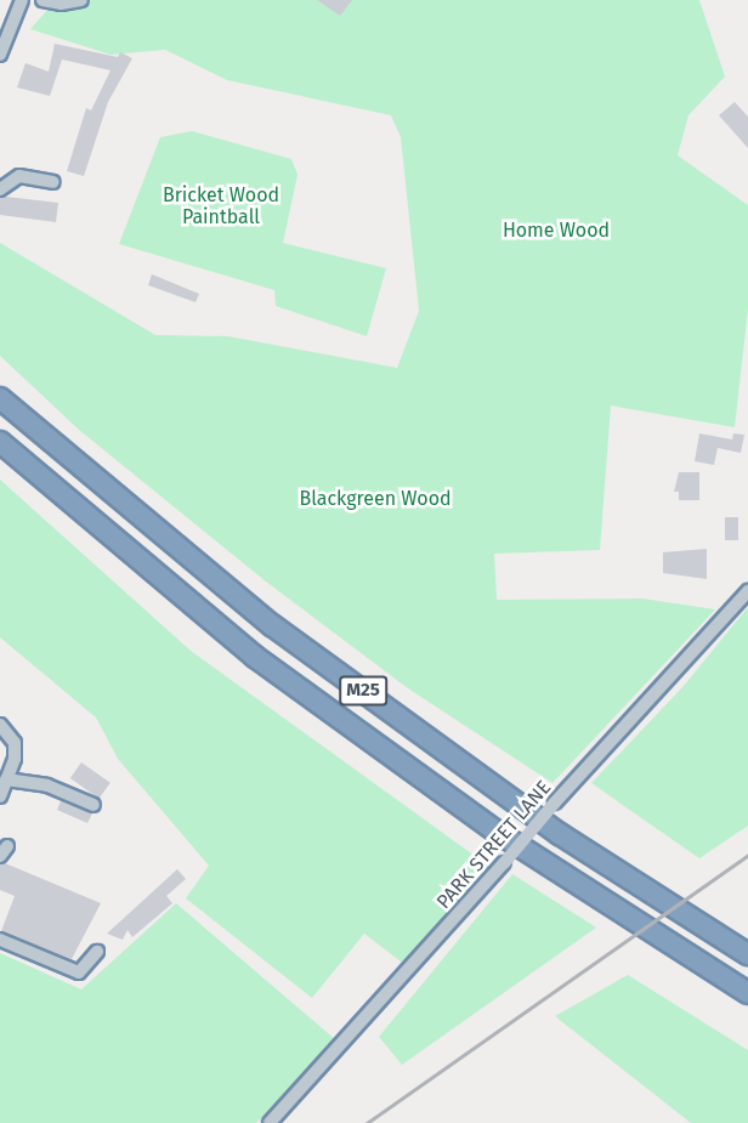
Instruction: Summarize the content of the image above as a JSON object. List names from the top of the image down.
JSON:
{
  "streets": {
    "highway": ["M25"],
    "street": ["PARK STREET LANE"]
  },
  "parks": ["Bricket Wood Paintball", "Home Wood", "Blackgreen Wood"]
}
